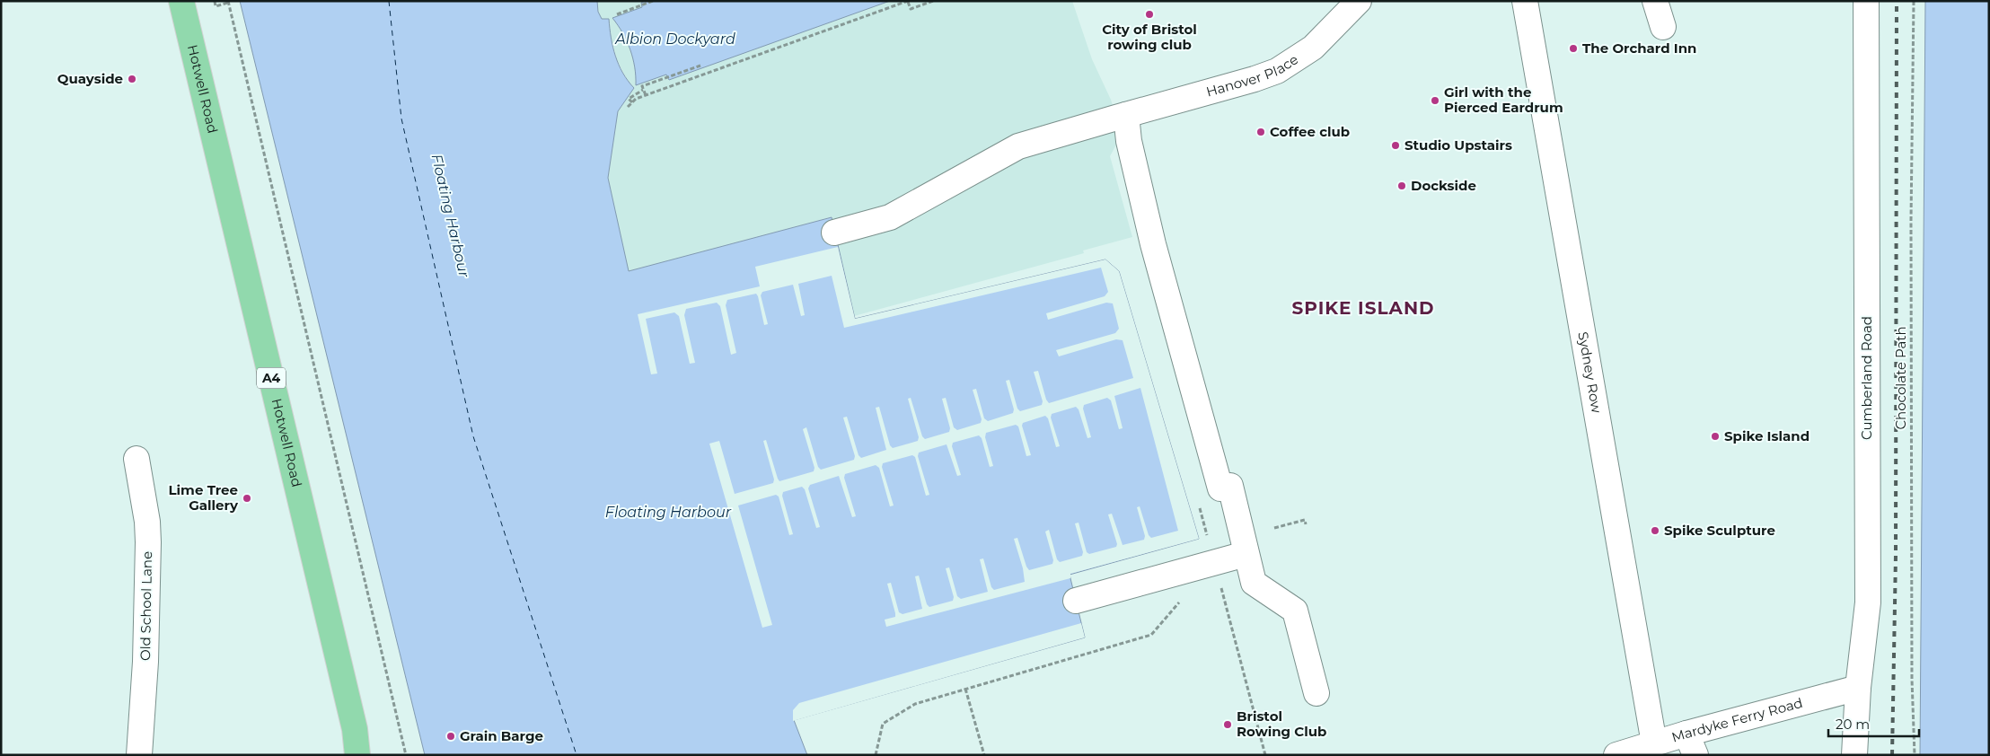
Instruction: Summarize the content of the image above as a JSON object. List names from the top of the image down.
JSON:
{
  "streets": {
    "main road": ["Hotwell Road", "A4"],
    "street": [
      "Hanover Place",
      "Sydney Row",
      "Cumberland Road",
      "Old School Lane",
      "Mardyke Ferry Road"
    ],
    "path": ["Chocolate Path"]
  },
  "crossings": [
    ["Sydney Row", "Mardyke Ferry Road"],
    ["Cumberland Road", "Mardyke Ferry Road"]
  ],
  "districts": ["SPIKE ISLAND"],
  "water": ["Albion Dockyard", "Floating Harbour"],
  "places": [
    "City of Bristol rowing club",
    "The Orchard Inn",
    "Quayside",
    "Girl with the Pierced Eardrum",
    "Coffee club",
    "Studio Upstairs",
    "Dockside",
    "Spike Island",
    "Lime Tree Gallery",
    "Spike Sculpture",
    "Bristol Rowing Club",
    "Grain Barge"
  ],
  "scale_bar": "20 m"
}
